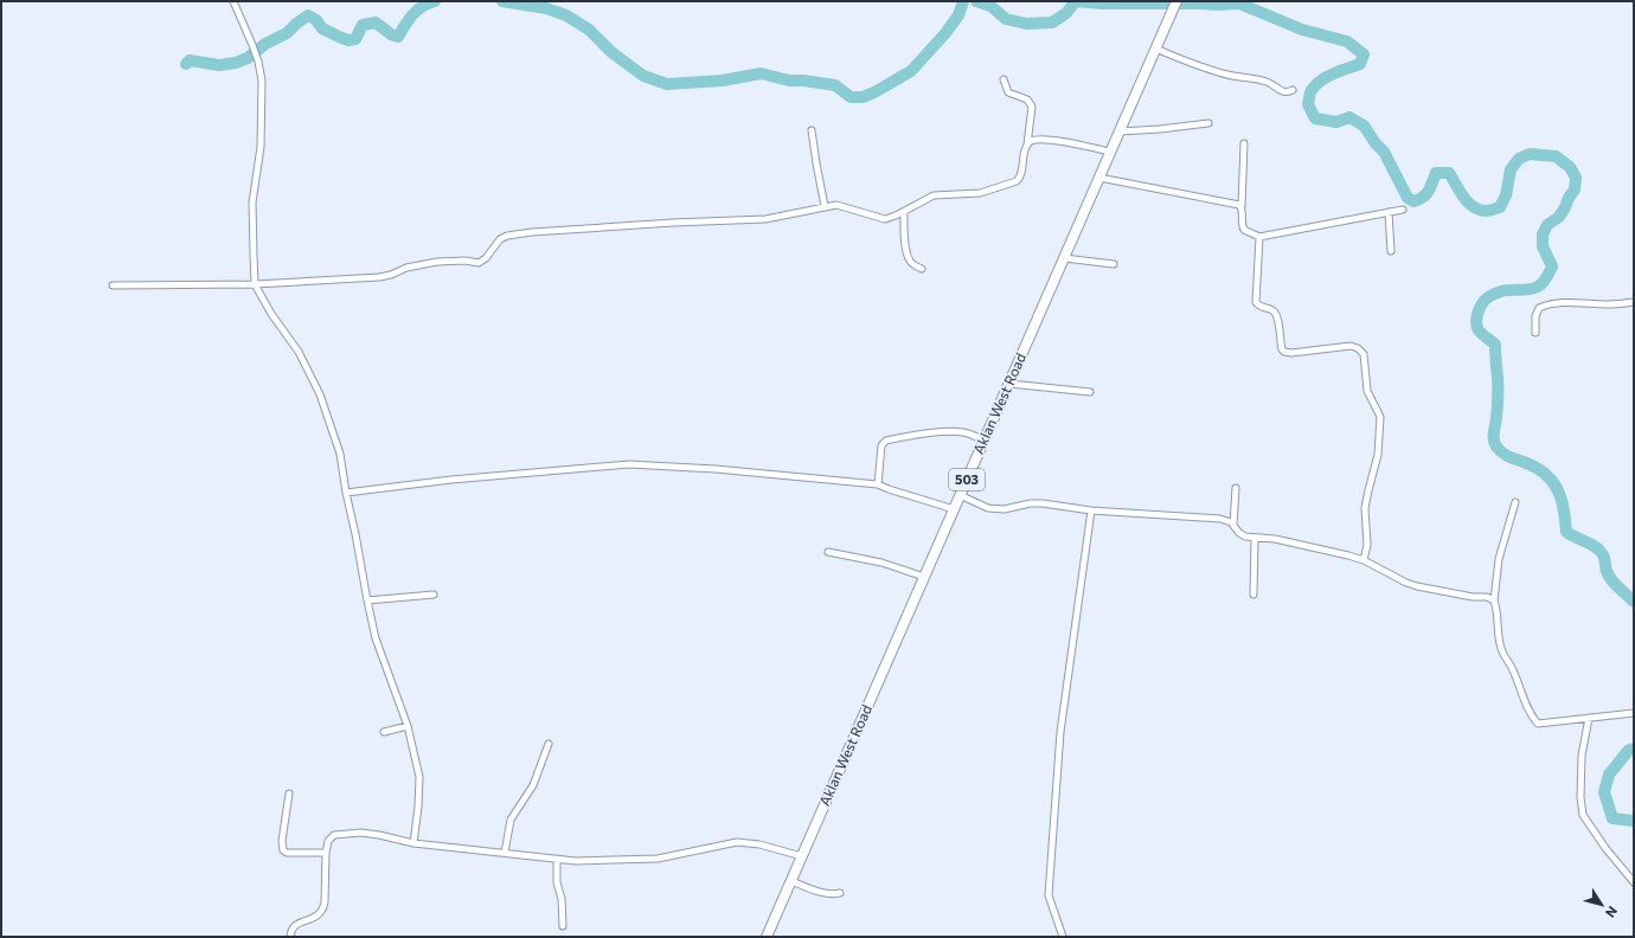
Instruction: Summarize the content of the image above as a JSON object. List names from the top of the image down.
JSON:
{
  "streets": {
    "main road": ["Aklan West Road", "503"]
  },
  "north": "bottom right"
}
